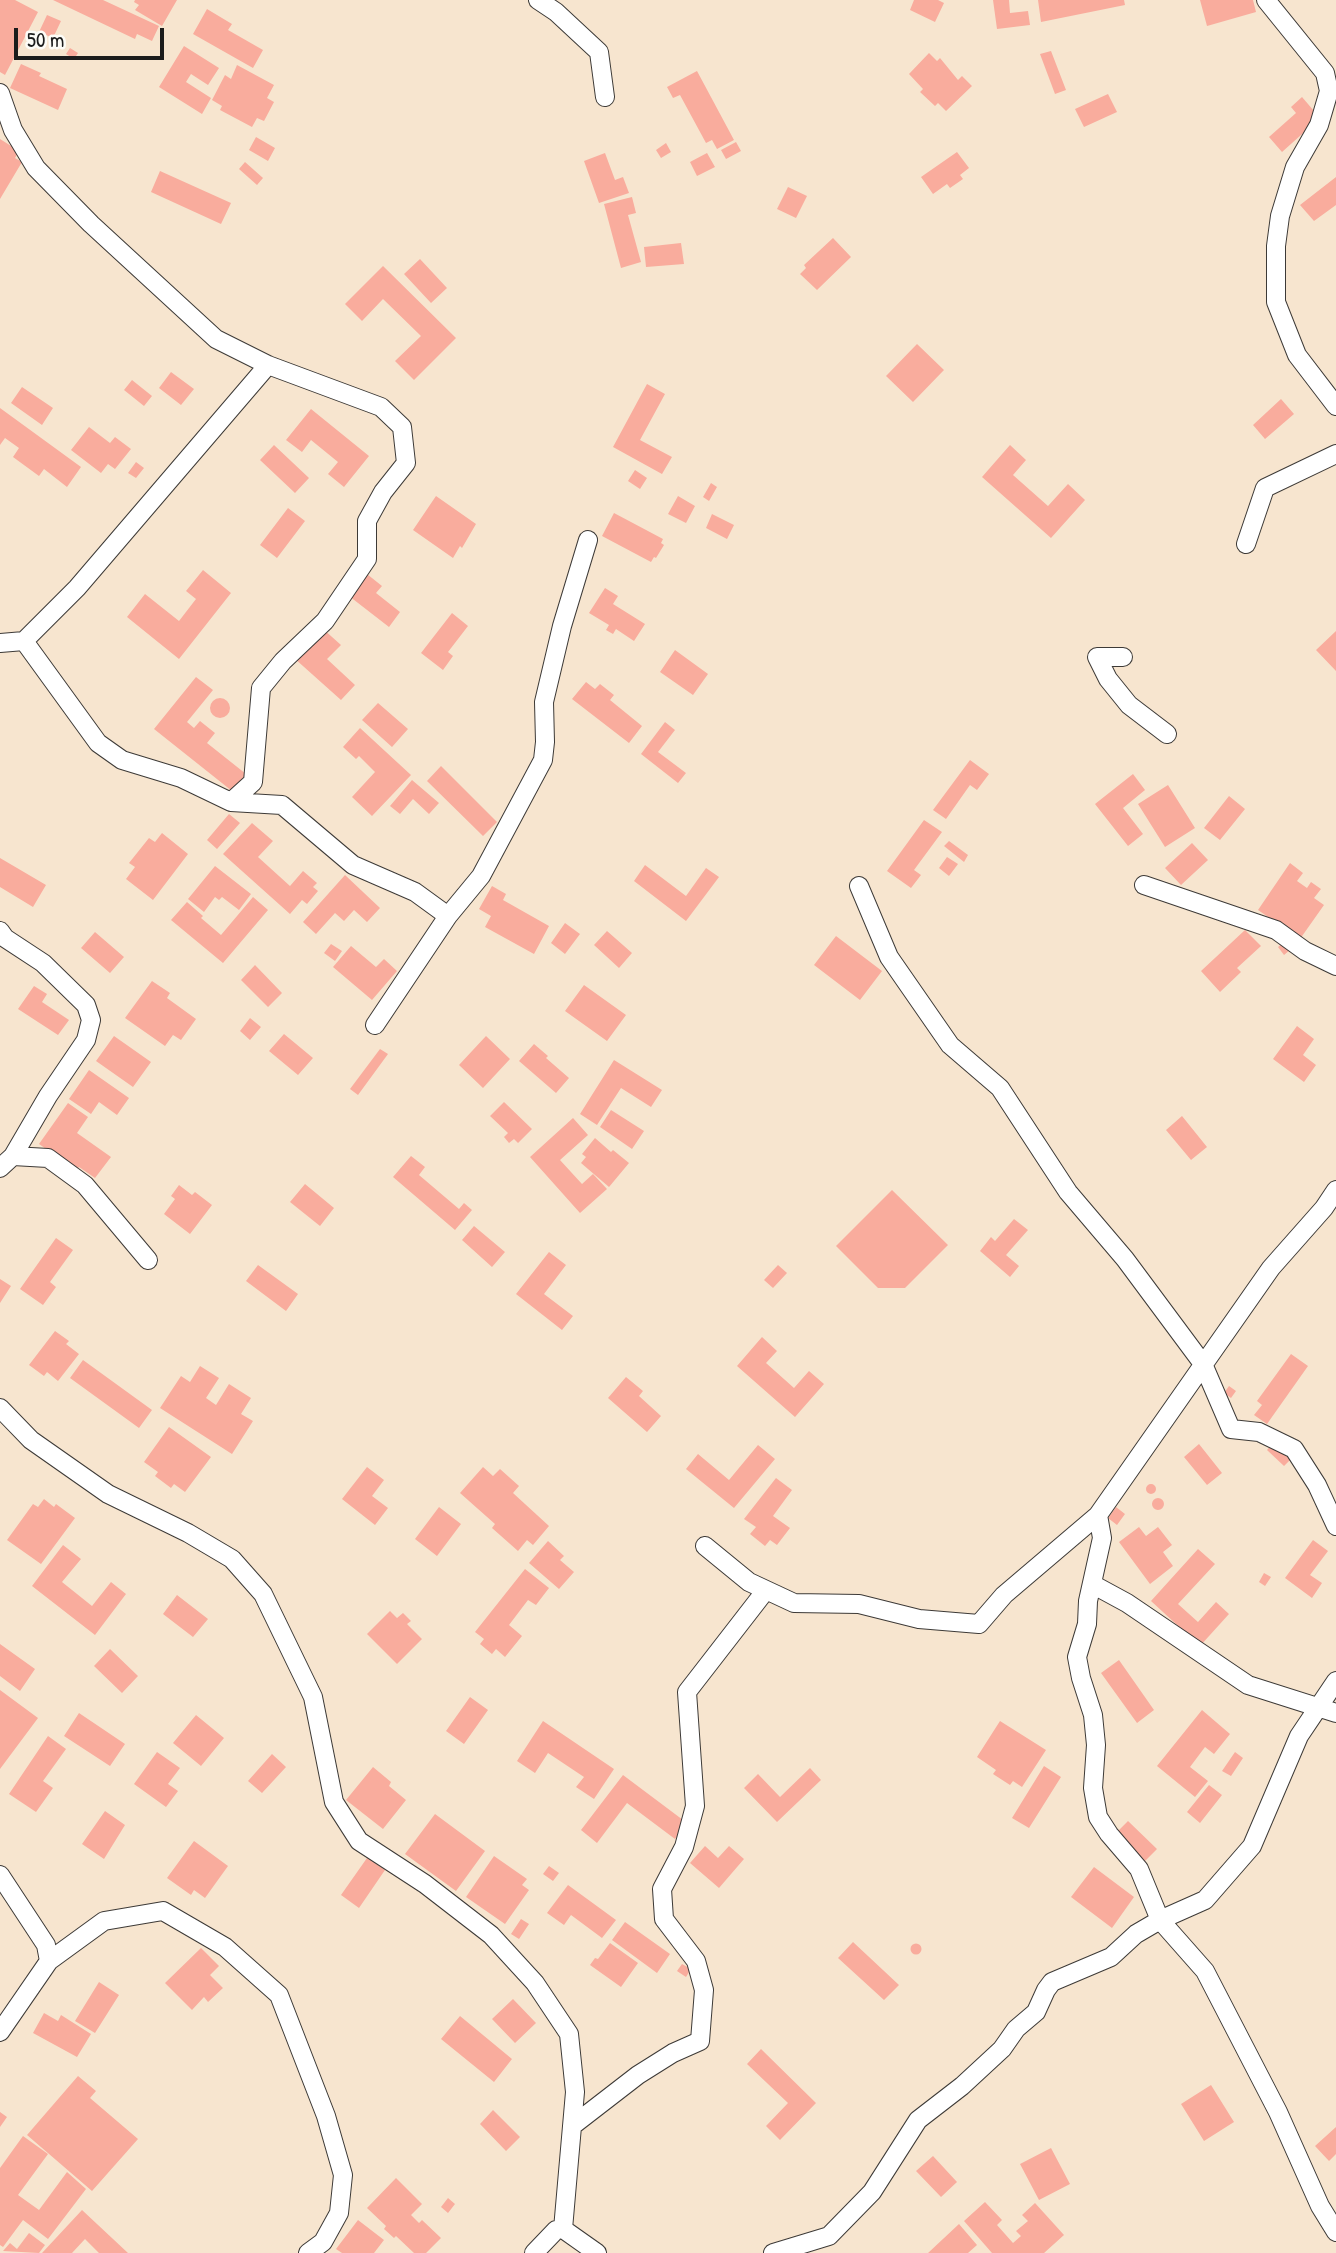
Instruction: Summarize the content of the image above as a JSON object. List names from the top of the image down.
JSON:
{
  "scale_bar": "50 m"
}
